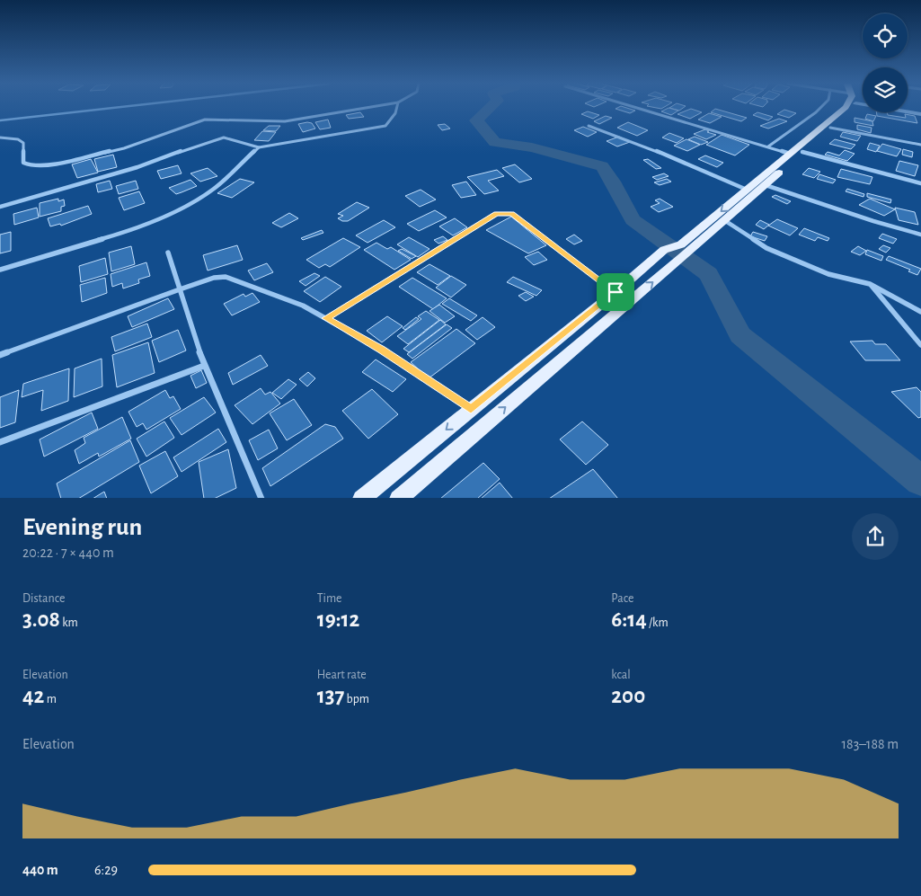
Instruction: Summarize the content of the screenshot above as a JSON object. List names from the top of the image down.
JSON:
{
  "page": {
    "heading": ["Evening run", "20:22 · 7 × 440 m"],
    "stats": [
      ["Distance", "3.08 km"],
      ["Time", "19:12"],
      ["Pace", "6:14 /km"],
      ["Elevation", "42 m"],
      ["Heart rate", "137 bpm"],
      ["kcal", "200"]
    ],
    "chart": ["Elevation", "183–188 m"],
    "list": [
      {
        "name": "440 m",
        "note": "6:29"
      }
    ]
  }
}
